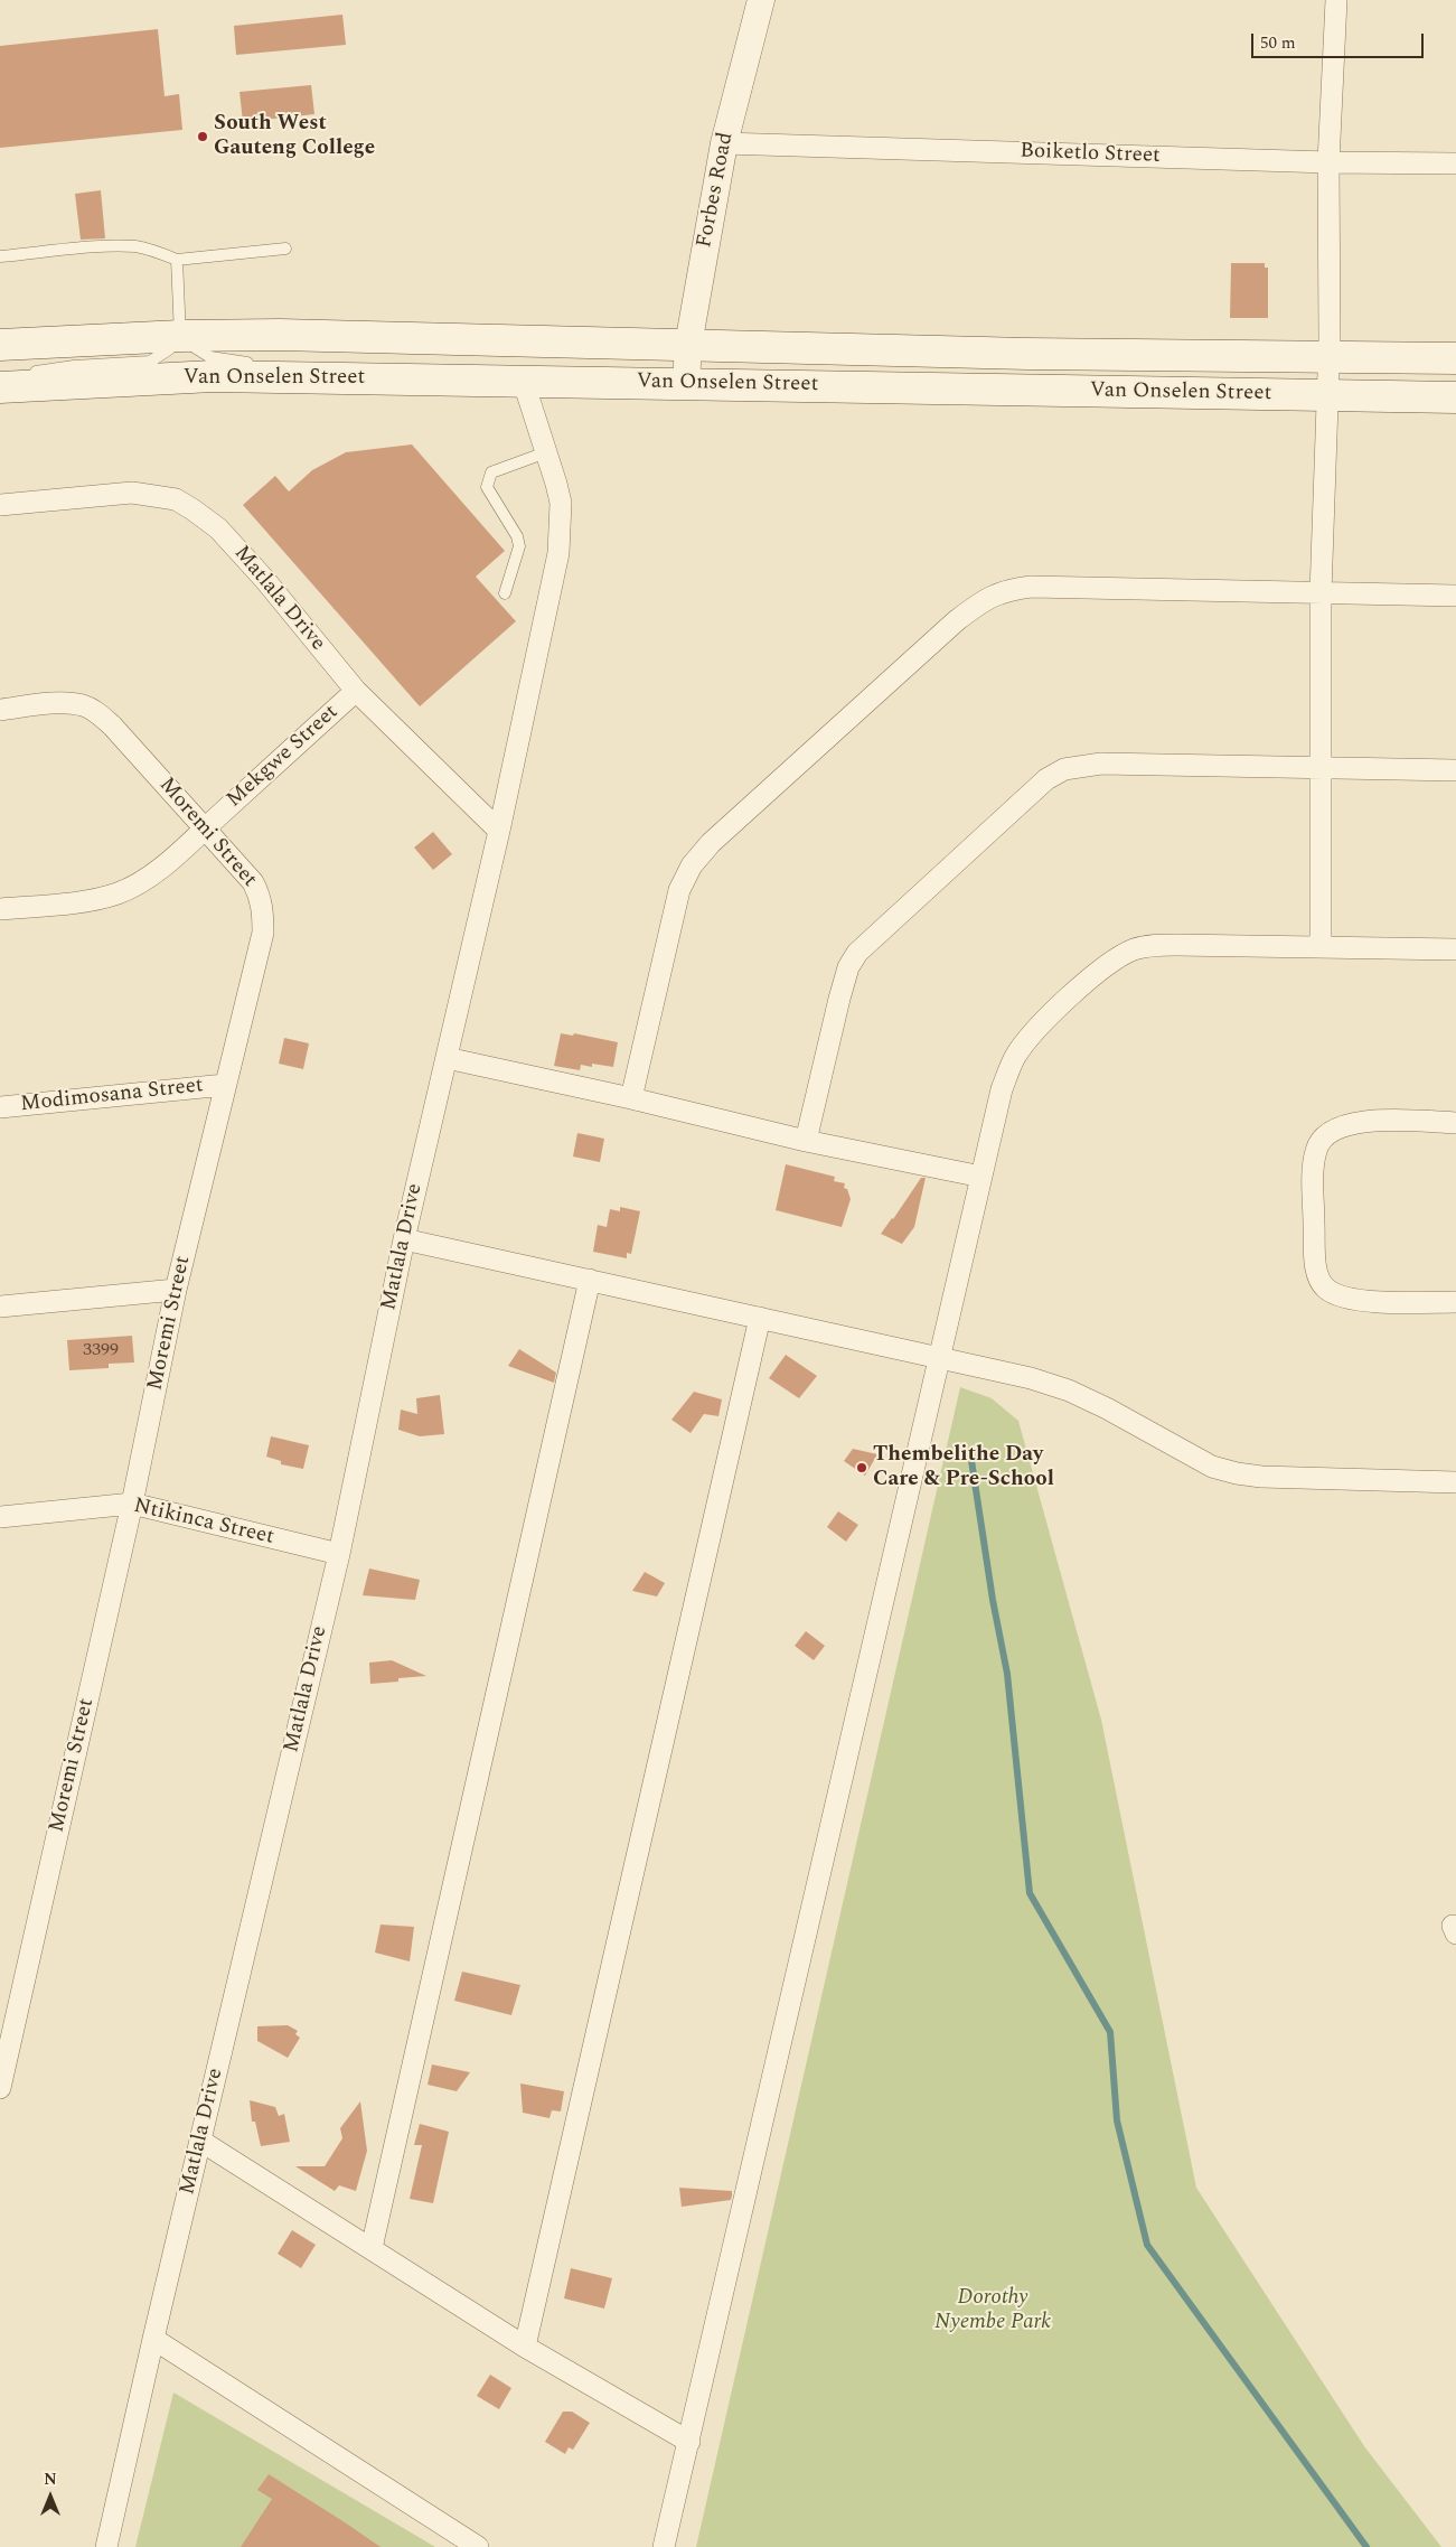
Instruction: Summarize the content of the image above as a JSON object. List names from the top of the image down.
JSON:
{
  "streets": {
    "main road": ["Van Onselen Street"],
    "street": [
      "Boiketlo Street",
      "Forbes Road",
      "Matlala Drive",
      "Mekgwe Street",
      "Moremi Street",
      "Modimosana Street",
      "Ntikinca Street"
    ]
  },
  "crossings": [
    ["Boiketlo Street", "Forbes Road"],
    ["Forbes Road", "Van Onselen Street"],
    ["Van Onselen Street", "Matlala Drive"],
    ["Matlala Drive", "Mekgwe Street"],
    ["Matlala Drive", "Ntikinca Street"],
    ["Mekgwe Street", "Moremi Street"],
    ["Moremi Street", "Modimosana Street"],
    ["Moremi Street", "Ntikinca Street"]
  ],
  "parks": ["Dorothy Nyembe Park"],
  "places": ["South West Gauteng College", "Thembelithe Day Care & Pre-School"],
  "house_numbers": ["3399"],
  "scale_bar": "50 m",
  "north": "top"
}
